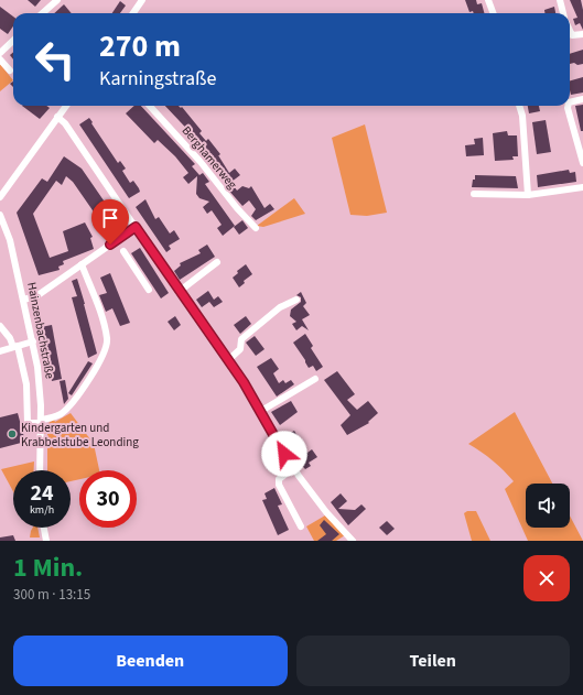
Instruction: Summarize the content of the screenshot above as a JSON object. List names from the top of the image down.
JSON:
{
  "streets": {
    "street": ["Berghamerweg", "Hainzenbachstraße"]
  },
  "places": ["Kindergarten und Krabbelstube Leonding"],
  "page": {
    "turn": ["270 m", "Karningstraße"],
    "speed": "24 km/h",
    "limit": "30",
    "heading": ["1 Min.", "300 m · 13:15"],
    "buttons": ["Beenden", "Teilen"]
  }
}
